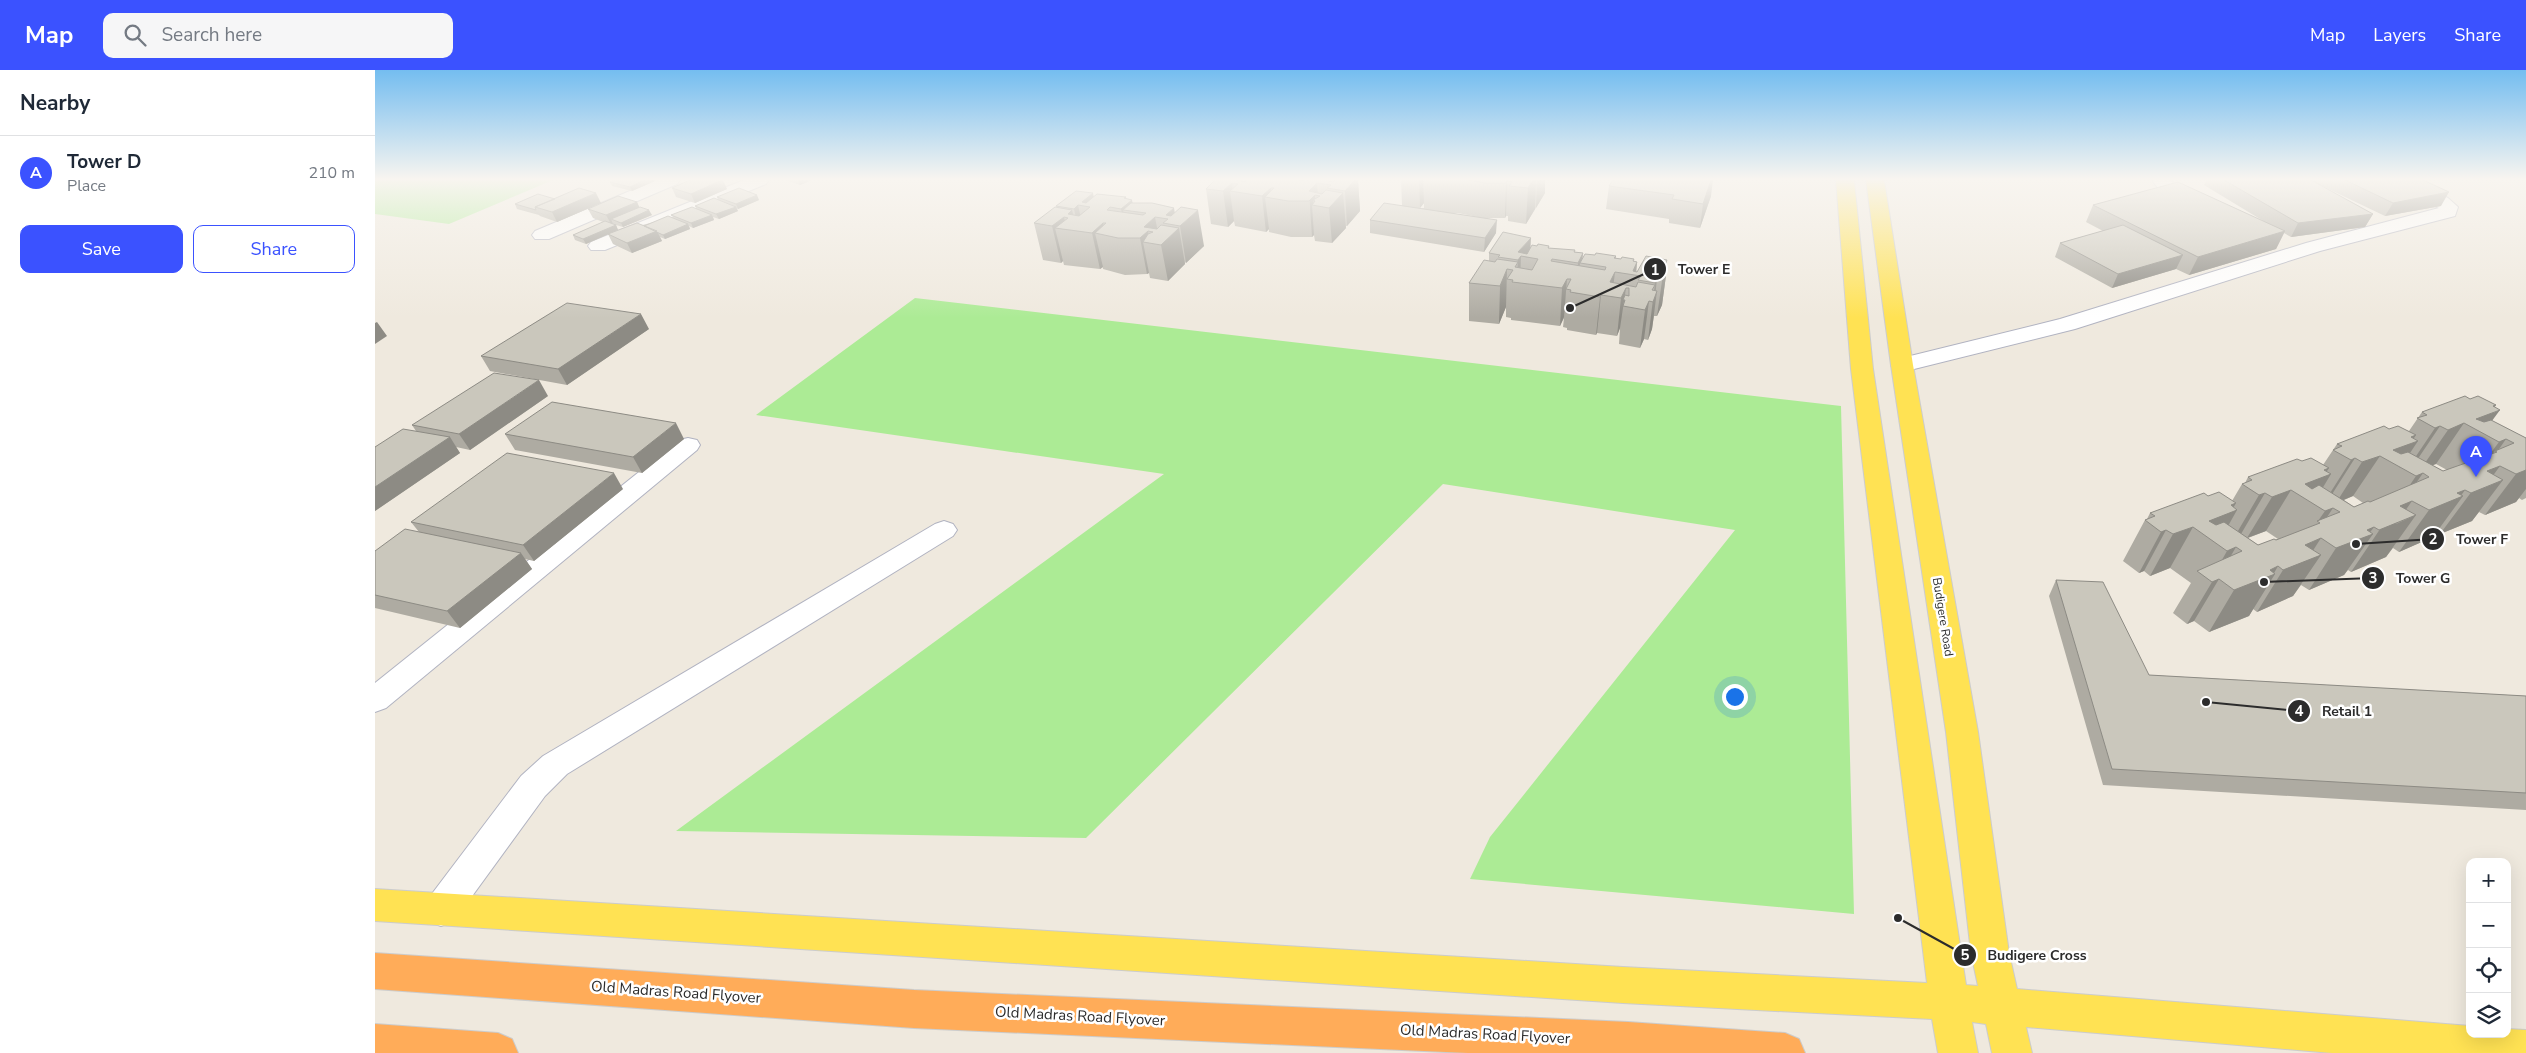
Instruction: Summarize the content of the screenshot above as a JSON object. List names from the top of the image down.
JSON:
{
  "streets": {
    "highway": ["Old Madras Road Flyover"],
    "main road": ["Budigere Road"]
  },
  "places": [
    "Tower E",
    "Tower F",
    "Tower G",
    "Retail 1",
    "Budigere Cross"
  ],
  "page": {
    "header": "Map",
    "search": "Search here",
    "nav": ["Map", "Layers", "Share"],
    "heading": "Nearby",
    "list": [
      {
        "mark": "A",
        "name": "Tower D",
        "note": "Place",
        "value": "210 m"
      }
    ],
    "buttons": ["Save", "Share"],
    "pins": "A",
    "map_buttons": ["+", "−"]
  }
}
